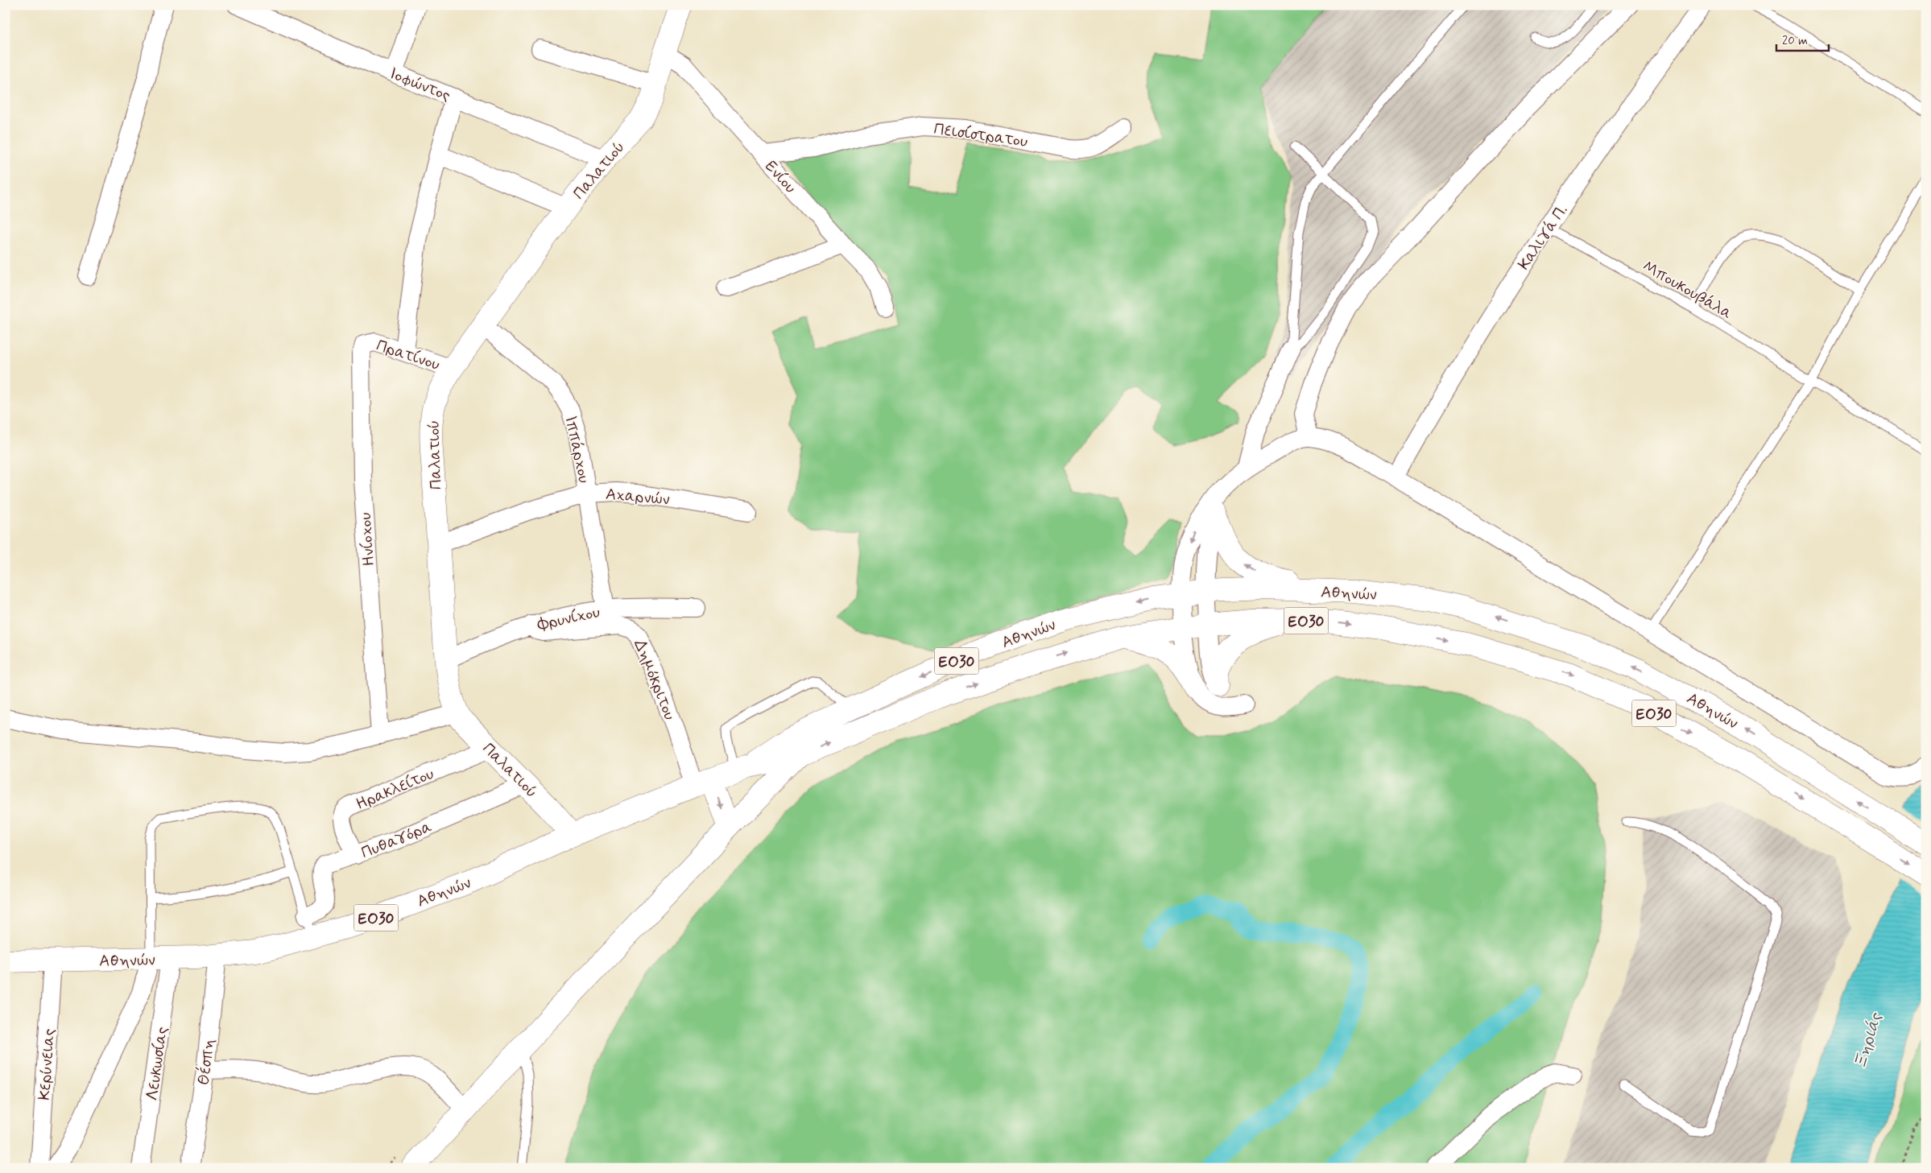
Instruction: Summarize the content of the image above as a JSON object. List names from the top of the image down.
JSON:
{
  "streets": {
    "main road": ["Παλατιού", "Αθηνών", "ΕΟ30"],
    "street": [
      "Ιοφώντος",
      "Πεισίστρατου",
      "Ενίου",
      "Καλιγά Π.",
      "Πρατίνου",
      "Ιππάρχου",
      "Αχαρνών",
      "Ηνίοχου",
      "Φρυνίχου",
      "Δημόκριτου",
      "Ηρακλείτου",
      "Πυθαγόρα",
      "Θέσπη",
      "Λευκωσίας",
      "Κερύνειας"
    ],
    "lane": ["Μπουκουβάλα"]
  },
  "crossings": [
    ["Ιοφώντος", "Παλατιού"],
    ["Πεισίστρατου", "Ενίου"],
    ["Παλατιού", "Ενίου"],
    ["Παλατιού", "Πρατίνου"],
    ["Παλατιού", "Ιππάρχου"],
    ["Παλατιού", "Αχαρνών"],
    ["Παλατιού", "Αθηνών"],
    ["Παλατιού", "Φρυνίχου"],
    ["Παλατιού", "Ηρακλείτου"],
    ["Παλατιού", "Πυθαγόρα"],
    ["Καλιγά Π.", "Μπουκουβάλα"],
    ["Καλιγά Π.", "Αθηνών"],
    ["Πρατίνου", "Ηνίοχου"],
    ["Ιππάρχου", "Αχαρνών"],
    ["Ιππάρχου", "Φρυνίχου"],
    ["Αθηνών", "Δημόκριτου"],
    ["Αθηνών", "Θέσπη"],
    ["Αθηνών", "Λευκωσίας"],
    ["Αθηνών", "Κερύνειας"],
    ["Φρυνίχου", "Δημόκριτου"],
    ["Ηρακλείτου", "Πυθαγόρα"]
  ],
  "water": ["Ξηριάς"],
  "scale_bar": "20 m"
}
